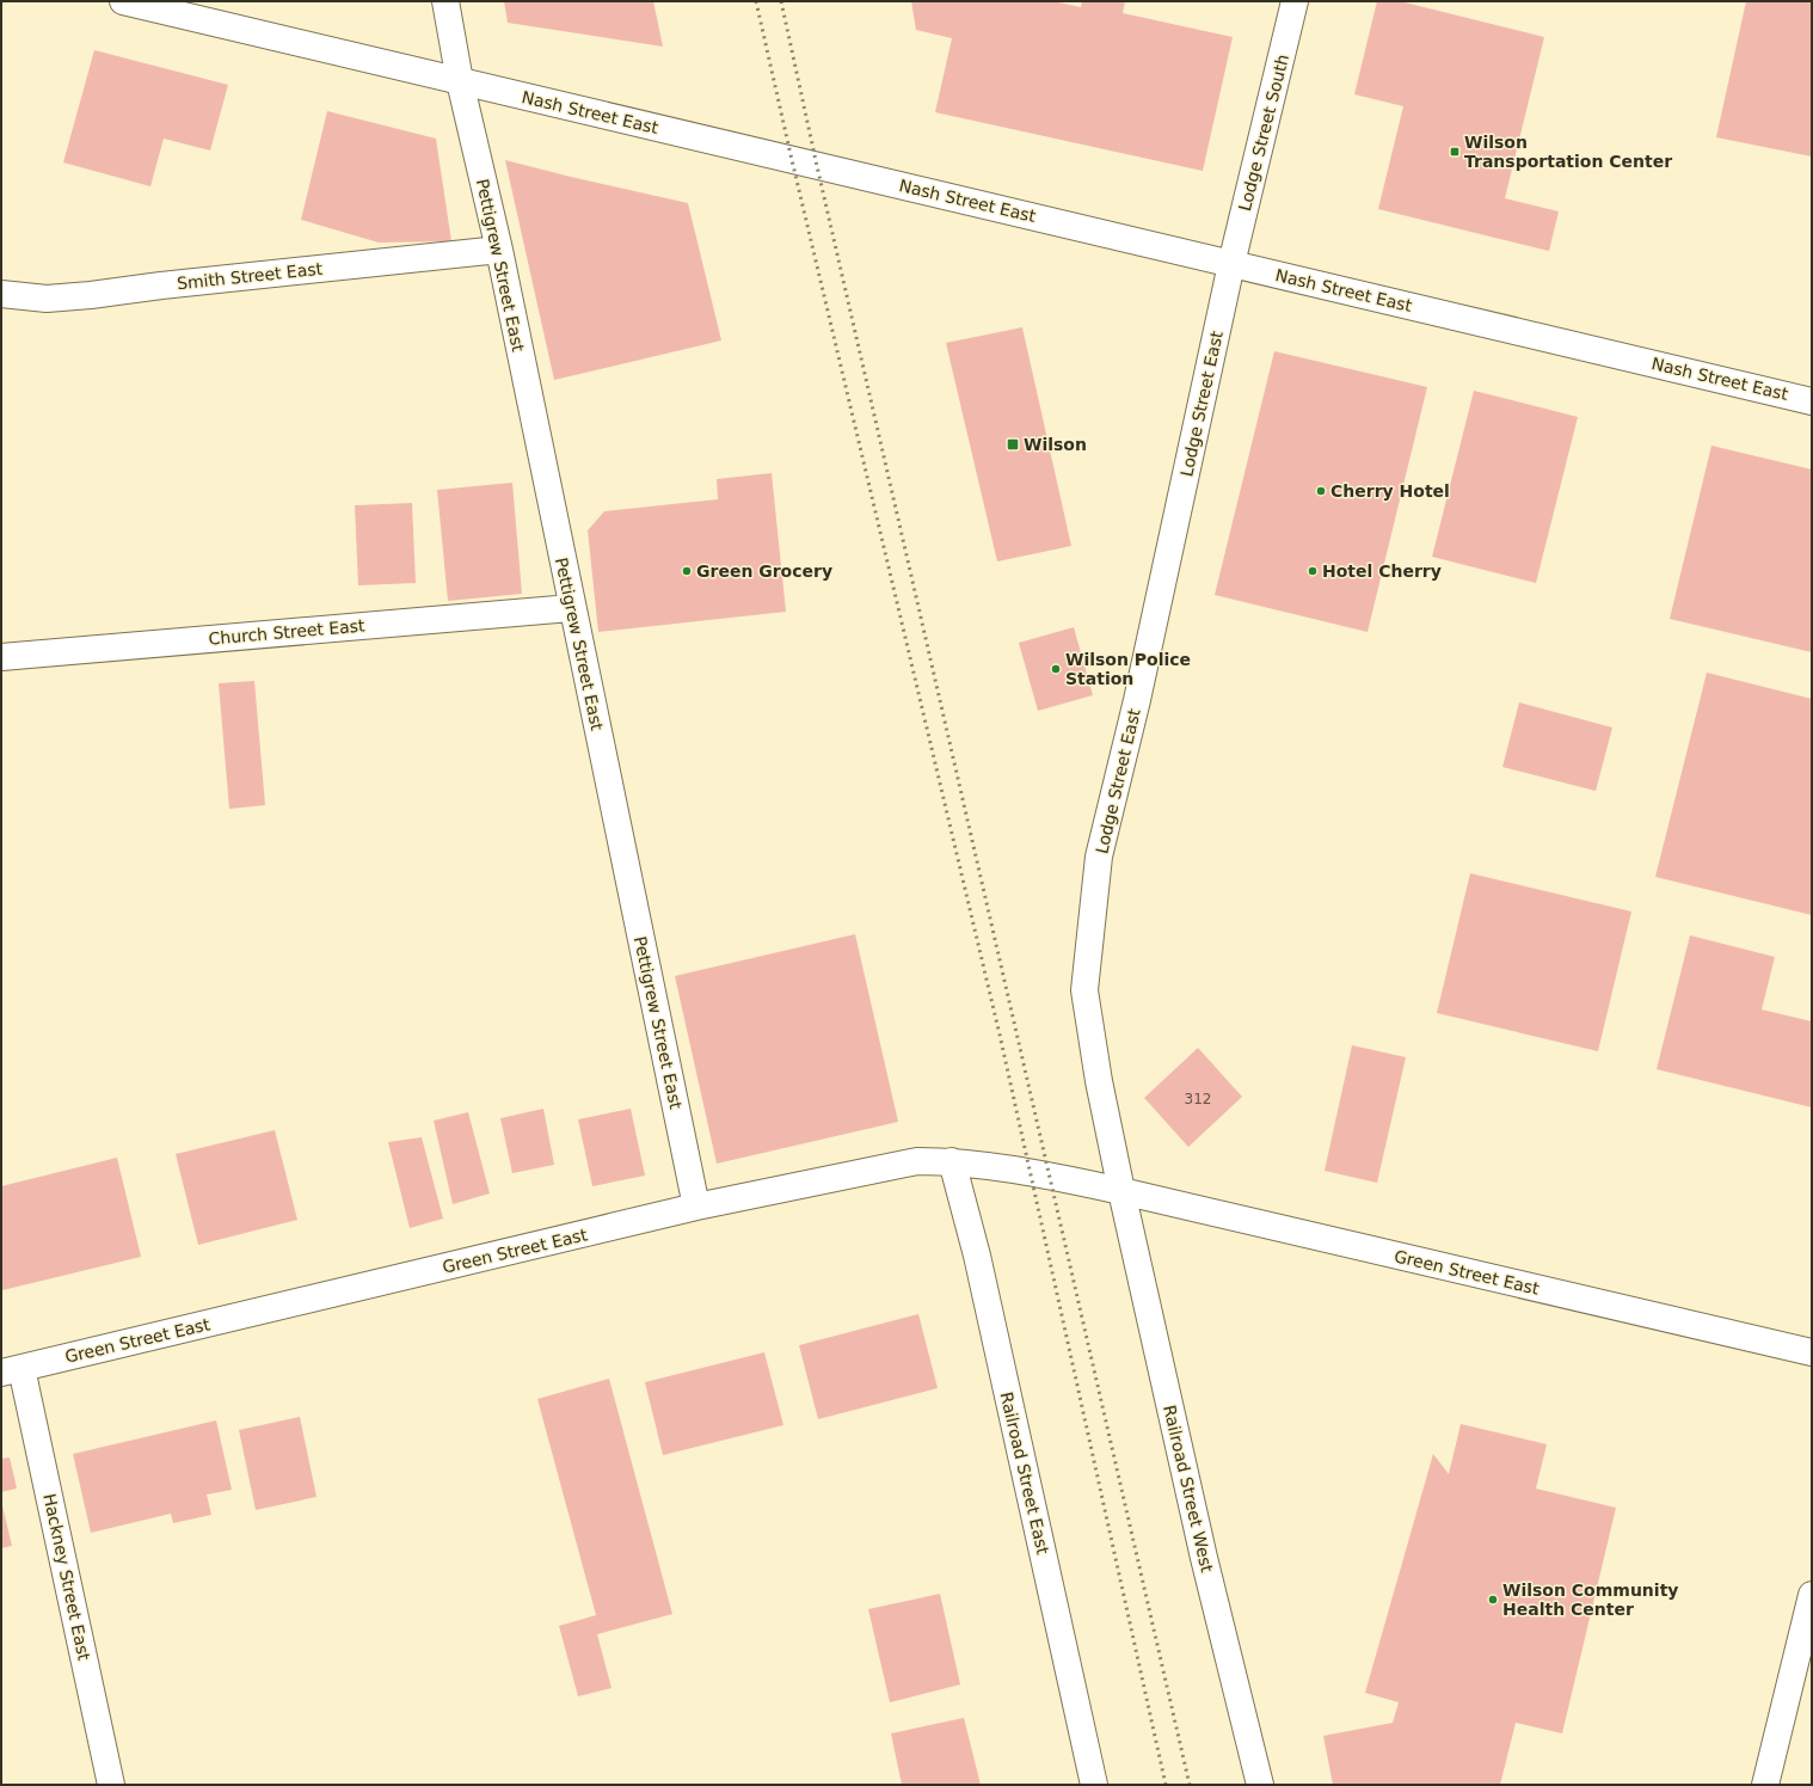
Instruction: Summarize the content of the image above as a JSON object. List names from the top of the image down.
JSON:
{
  "streets": {
    "street": [
      "Nash Street East",
      "Lodge Street South",
      "Pettigrew Street East",
      "Smith Street East",
      "Lodge Street East",
      "Church Street East",
      "Green Street East",
      "Railroad Street East",
      "Railroad Street West",
      "Hackney Street East"
    ]
  },
  "crossings": [
    ["Nash Street East", "Lodge Street South"],
    ["Nash Street East", "Pettigrew Street East"],
    ["Nash Street East", "Lodge Street East"],
    ["Lodge Street South", "Lodge Street East"],
    ["Pettigrew Street East", "Smith Street East"],
    ["Pettigrew Street East", "Church Street East"],
    ["Pettigrew Street East", "Green Street East"],
    ["Lodge Street East", "Green Street East"],
    ["Lodge Street East", "Railroad Street West"],
    ["Green Street East", "Railroad Street East"],
    ["Green Street East", "Railroad Street West"],
    ["Green Street East", "Hackney Street East"]
  ],
  "places": {
    "transit": ["Wilson Transportation Center", "Wilson"],
    "other": [
      "Cherry Hotel",
      "Green Grocery",
      "Hotel Cherry",
      "Wilson Police Station",
      "Wilson Community Health Center"
    ]
  },
  "house_numbers": ["312"]
}
